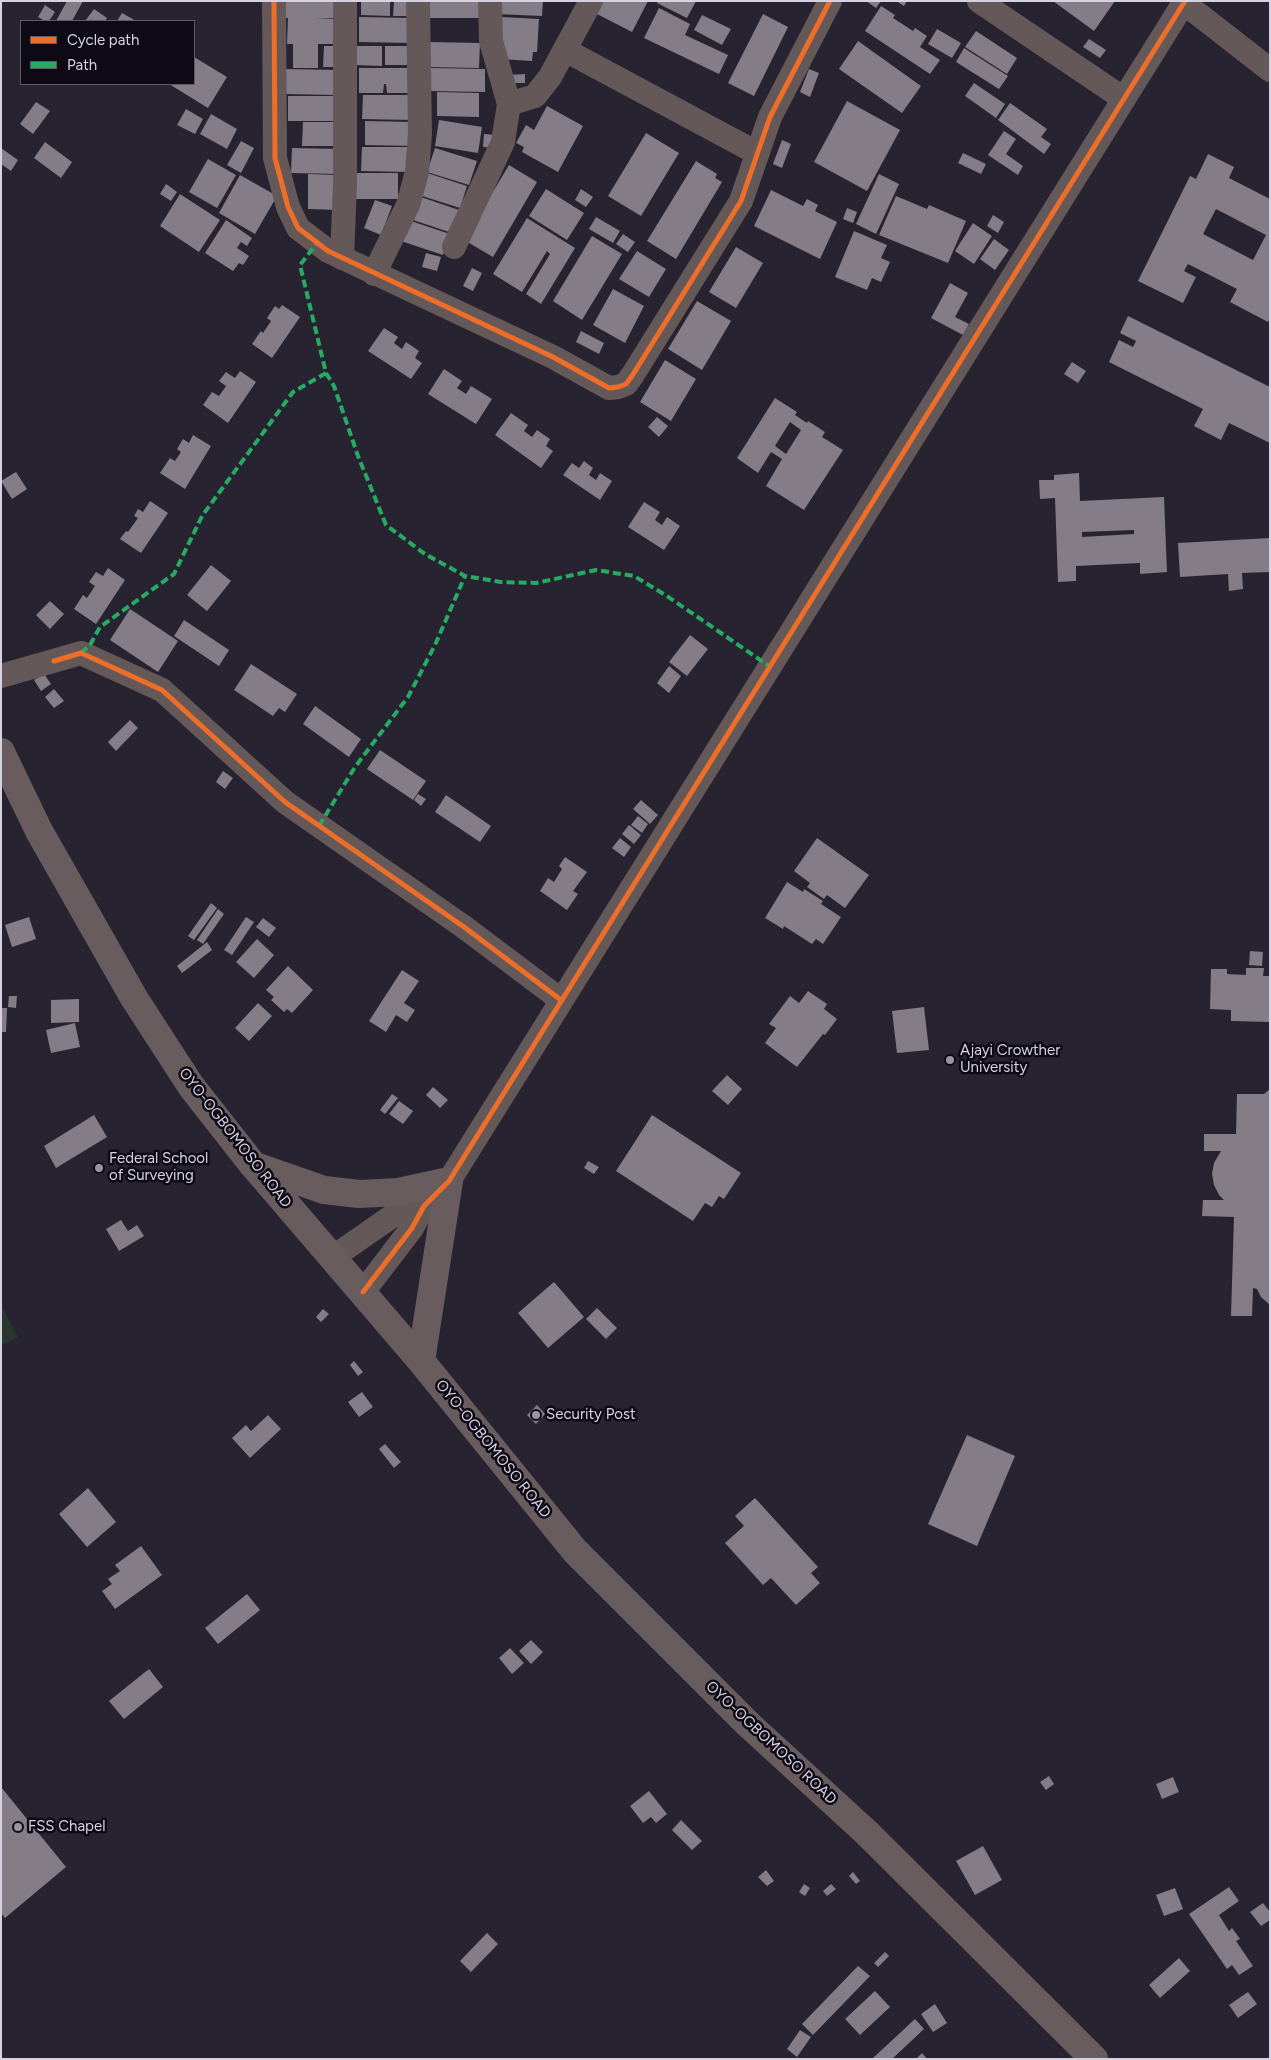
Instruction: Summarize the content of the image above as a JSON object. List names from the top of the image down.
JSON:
{
  "streets": {
    "highway": ["OYO-OGBOMOSO ROAD"]
  },
  "places": [
    "Ajayi Crowther University",
    "Federal School of Surveying",
    "Security Post",
    "FSS Chapel"
  ],
  "legend": ["Cycle path", "Path"]
}
